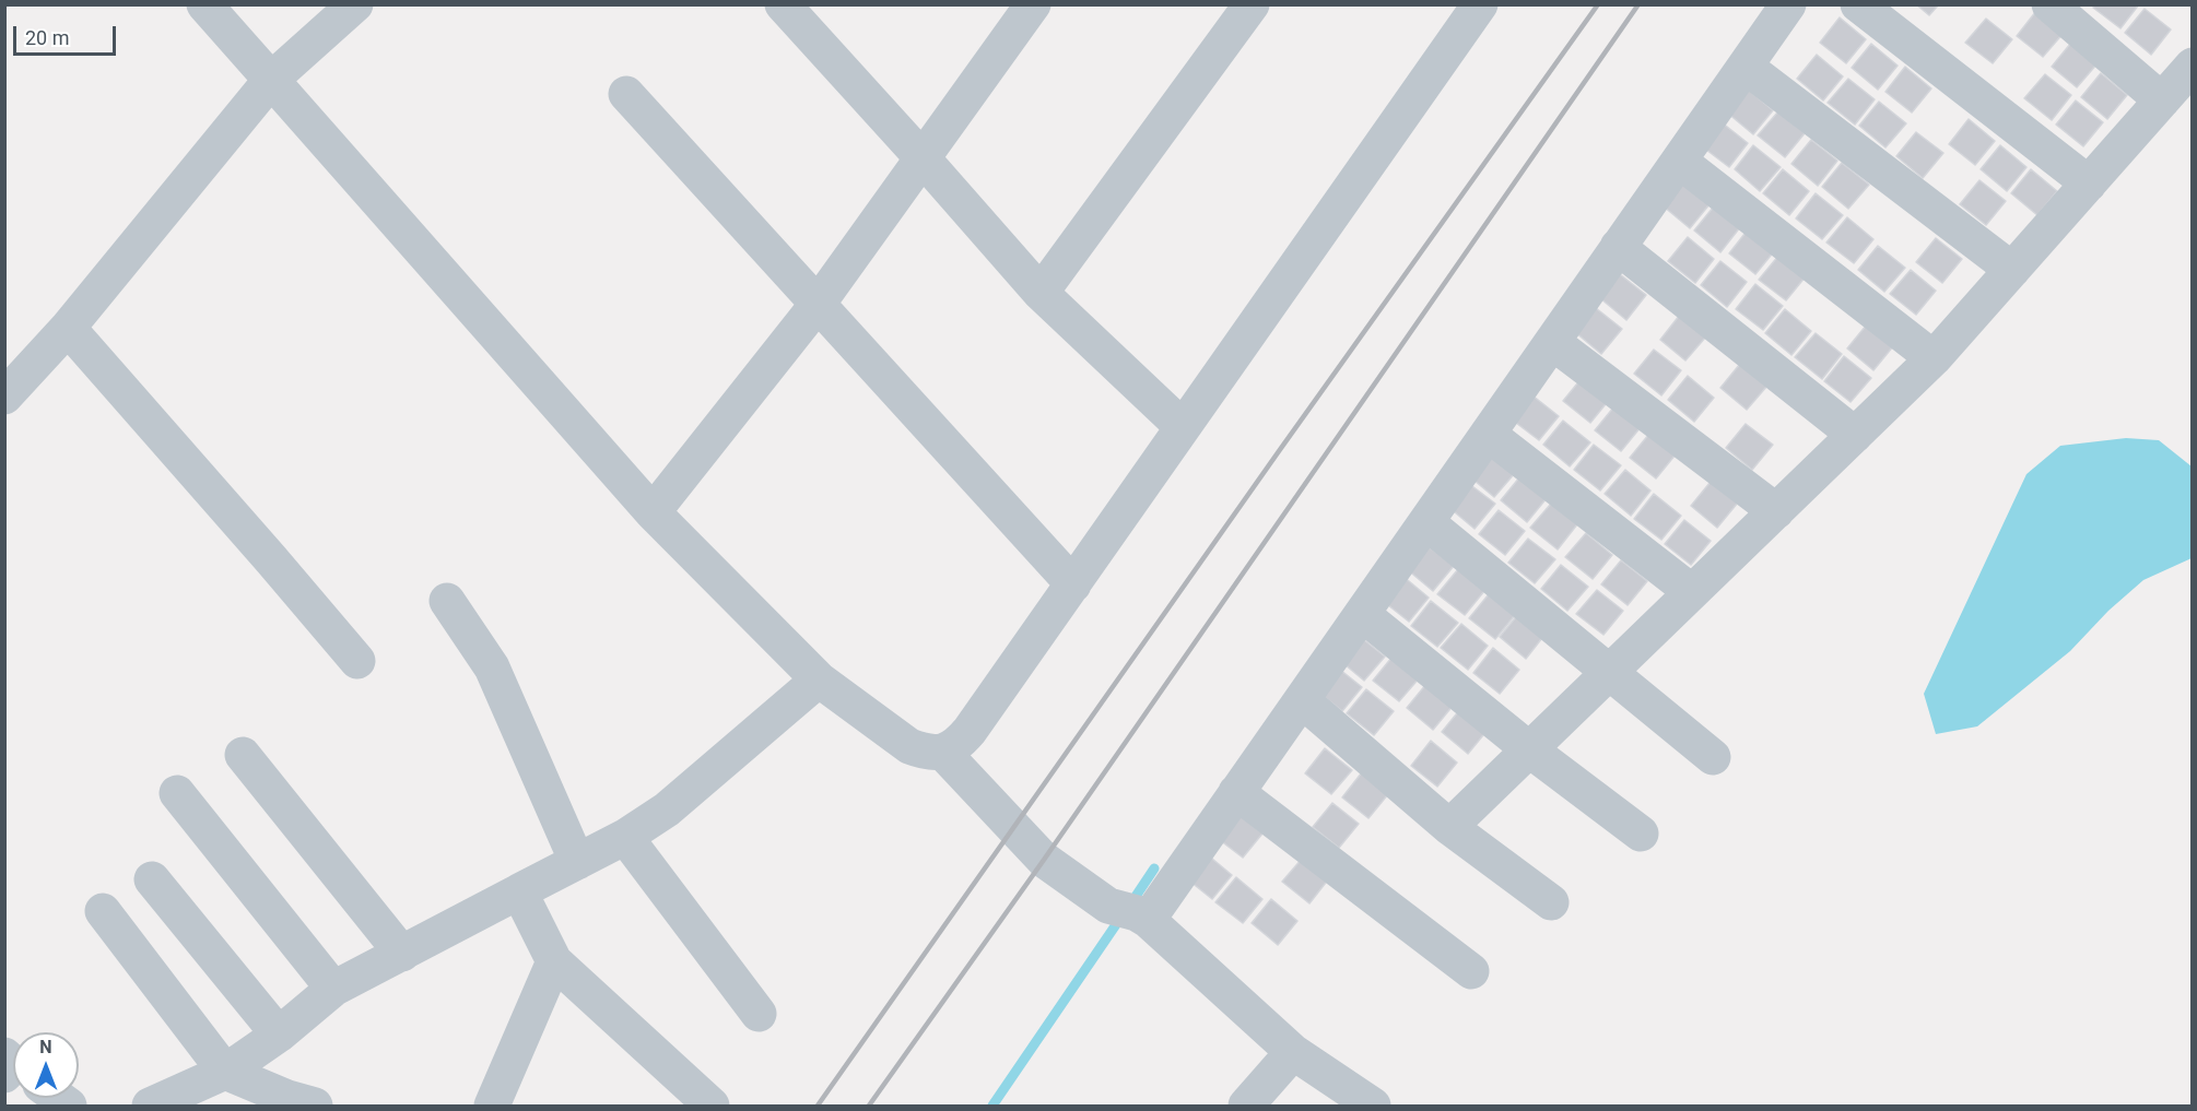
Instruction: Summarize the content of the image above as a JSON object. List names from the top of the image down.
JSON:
{
  "scale_bar": "20 m",
  "north": "top"
}
